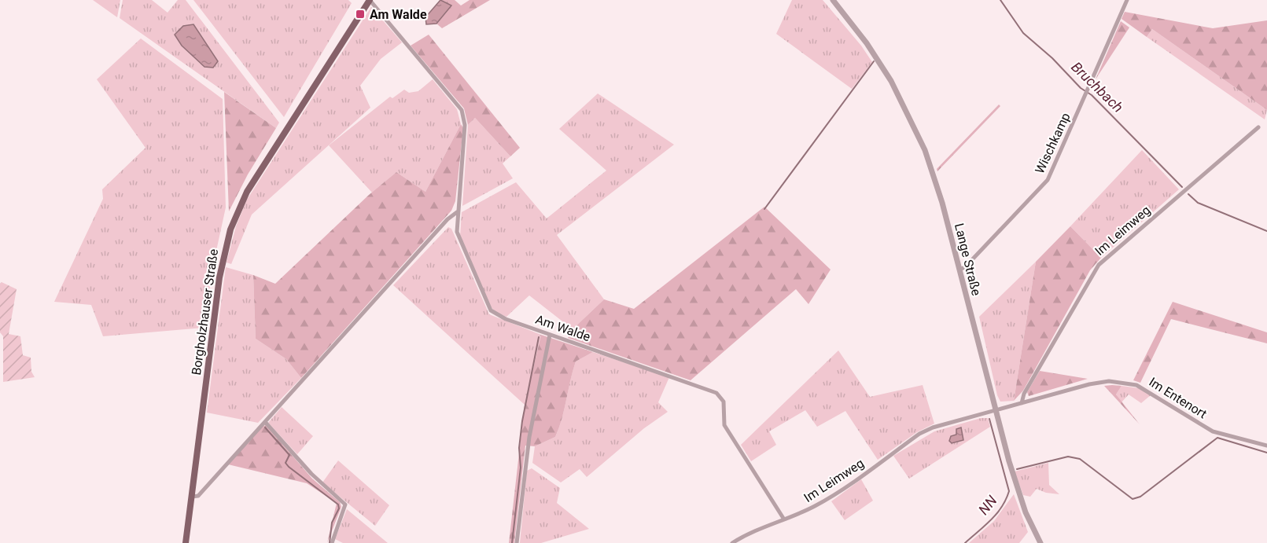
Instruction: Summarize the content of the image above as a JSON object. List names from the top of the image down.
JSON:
{
  "streets": {
    "main road": ["Borgholzhauser Straße"],
    "street": [
      "Wischkamp",
      "Im Leimweg",
      "Lange Straße",
      "Am Walde",
      "Im Entenort"
    ]
  },
  "crossings": [
    ["Wischkamp", "Lange Straße"],
    ["Im Leimweg", "Lange Straße"],
    ["Im Leimweg", "Am Walde"],
    ["Im Leimweg", "Im Entenort"],
    ["Lange Straße", "Im Entenort"],
    ["Borgholzhauser Straße", "Am Walde"]
  ],
  "water": ["Bruchbach", "NN"],
  "places": {
    "transit": ["Am Walde"]
  }
}
